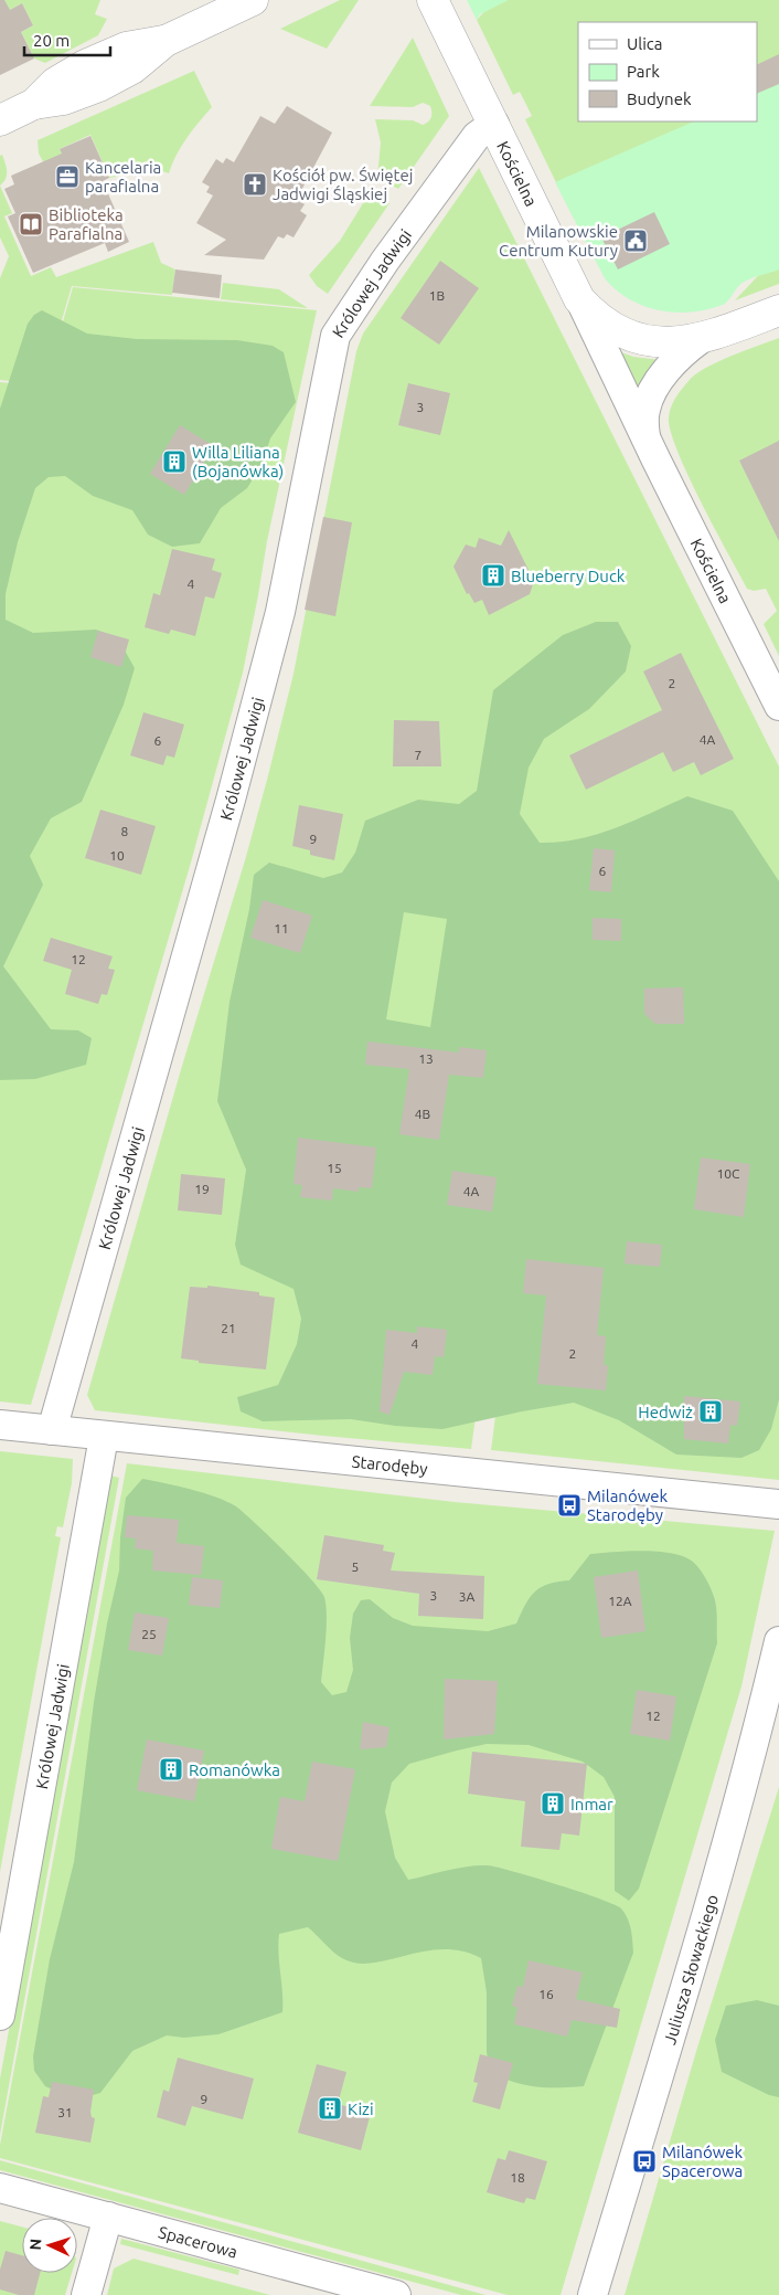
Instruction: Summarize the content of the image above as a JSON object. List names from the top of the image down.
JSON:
{
  "streets": {
    "street": [
      "Kościelna",
      "Królowej Jadwigi",
      "Starodęby",
      "Juliusza Słowackiego",
      "Spacerowa"
    ]
  },
  "crossings": [
    ["Kościelna", "Królowej Jadwigi"],
    ["Królowej Jadwigi", "Starodęby"]
  ],
  "places": {
    "office": ["Kancelaria parafialna"],
    "church": ["Kościół pw. Świętej Jadwigi Śląskiej"],
    "library": ["Biblioteka Parafialna"],
    "public building": ["Milanowskie Centrum Kutury"],
    "building": [
      "Willa Liliana (Bojanówka)",
      "Blueberry Duck",
      "Hedwiż",
      "Romanówka",
      "Inmar",
      "Kizi"
    ],
    "bus stop": ["Milanówek Starodęby", "Milanówek Spacerowa"]
  },
  "house_numbers": [
    "1B",
    "3",
    "4",
    "2",
    "4A",
    "6",
    "7",
    "8",
    "9",
    "10",
    "6",
    "11",
    "12",
    "13",
    "4B",
    "15",
    "10C",
    "19",
    "4A",
    "21",
    "4",
    "2",
    "5",
    "3",
    "3A",
    "12A",
    "25",
    "12",
    "16",
    "9",
    "31",
    "18"
  ],
  "legend": ["Ulica", "Park", "Budynek"],
  "scale_bar": "20 m",
  "north": "left"
}
